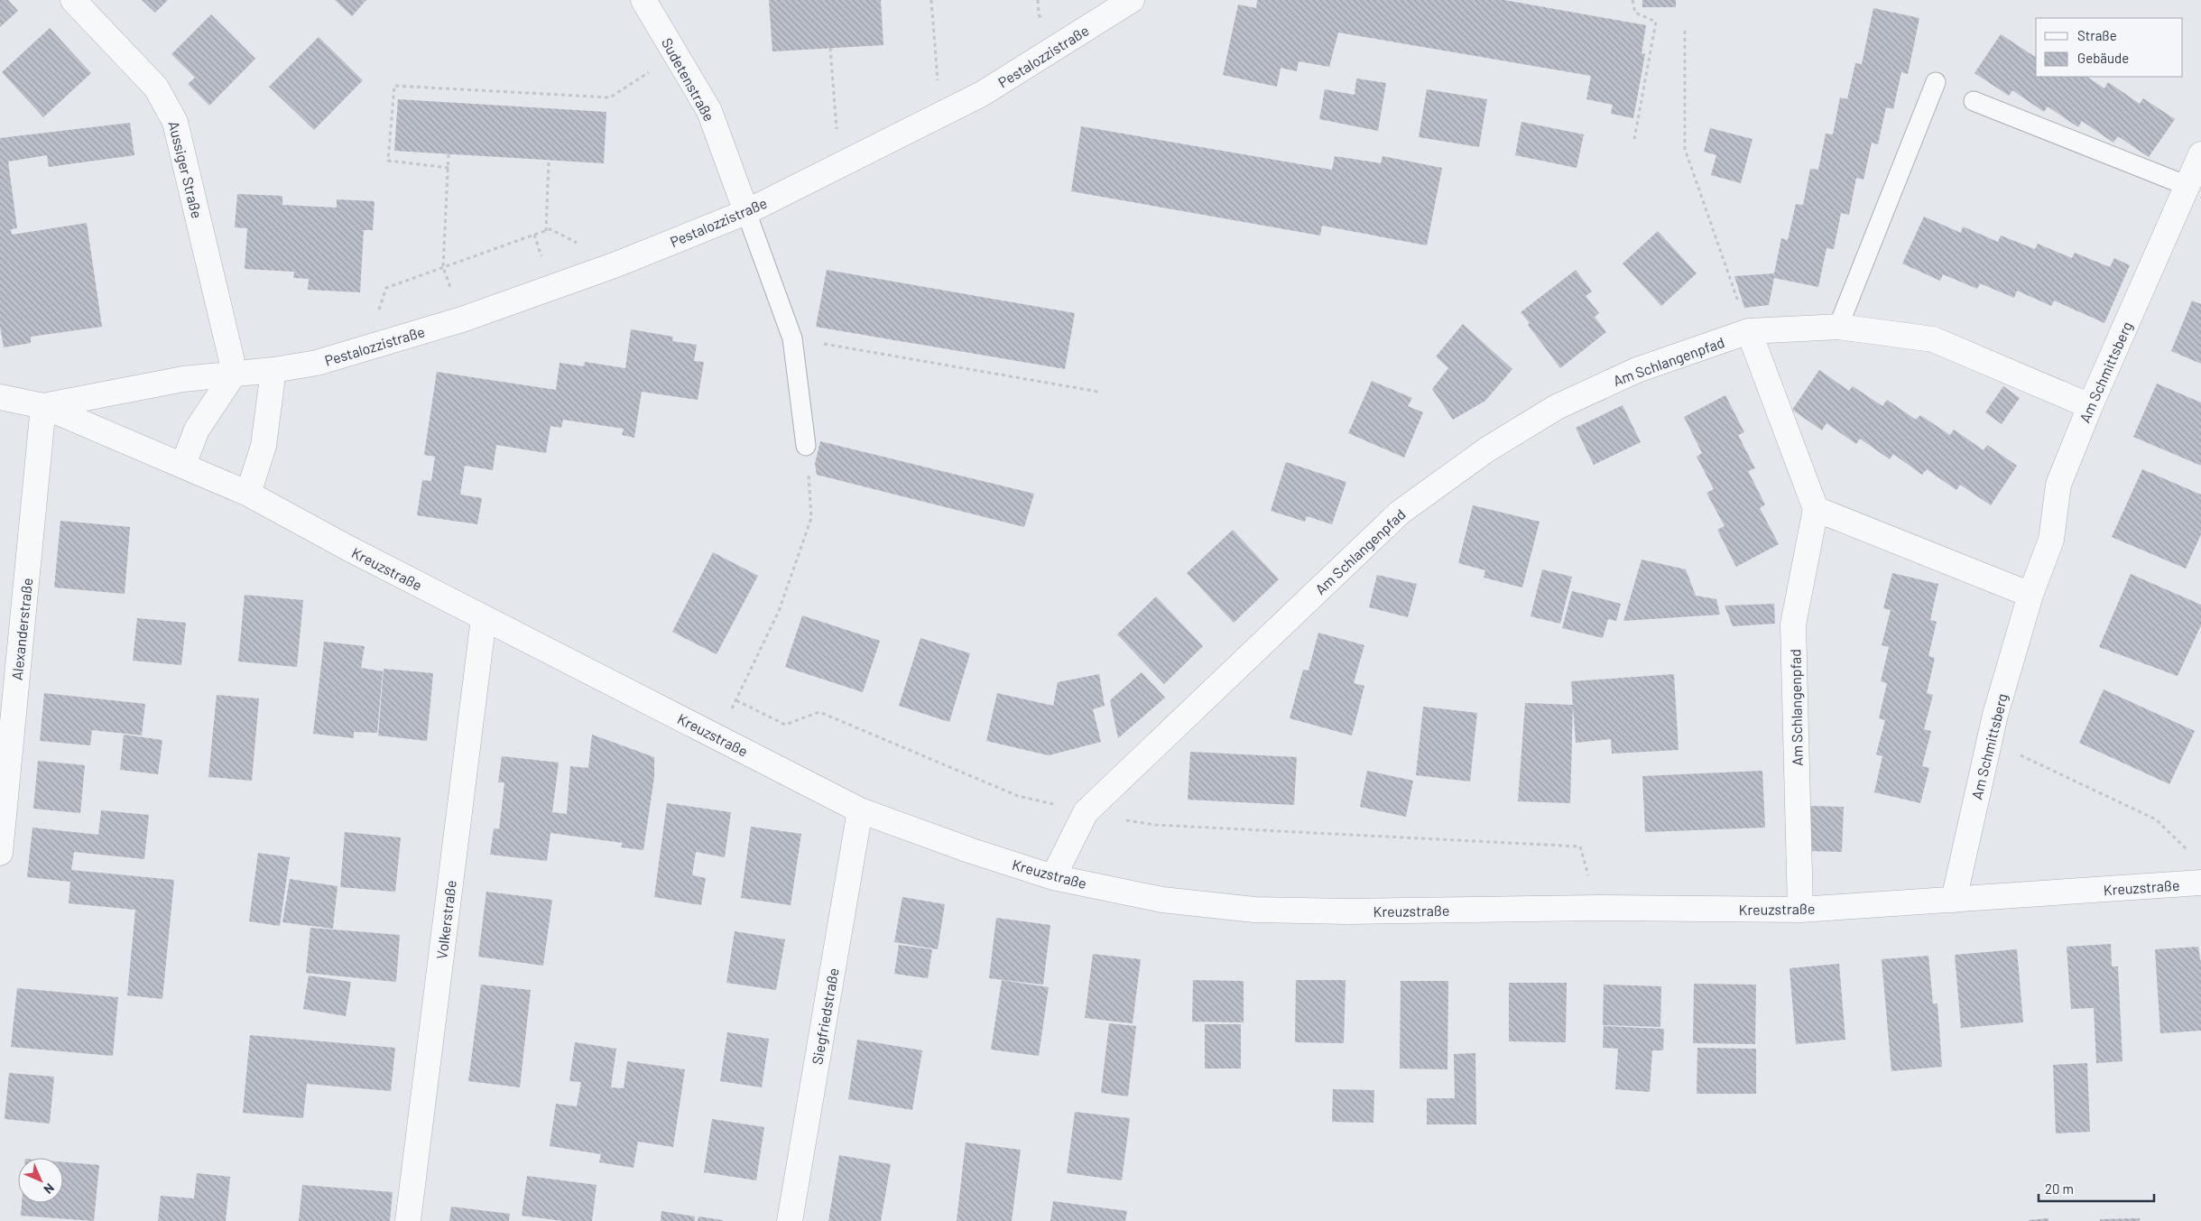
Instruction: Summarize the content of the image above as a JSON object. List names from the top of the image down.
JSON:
{
  "streets": {
    "street": [
      "Pestalozzistraße",
      "Sudetenstraße",
      "Aussiger Straße",
      "Am Schlangenpfad",
      "Am Schmittsberg",
      "Kreuzstraße",
      "Alexanderstraße",
      "Volkerstraße",
      "Siegfriedstraße"
    ]
  },
  "crossings": [
    ["Pestalozzistraße", "Sudetenstraße"],
    ["Pestalozzistraße", "Aussiger Straße"],
    ["Pestalozzistraße", "Kreuzstraße"],
    ["Pestalozzistraße", "Alexanderstraße"],
    ["Am Schlangenpfad", "Am Schmittsberg"],
    ["Am Schlangenpfad", "Kreuzstraße"],
    ["Am Schmittsberg", "Kreuzstraße"],
    ["Kreuzstraße", "Alexanderstraße"],
    ["Kreuzstraße", "Volkerstraße"],
    ["Kreuzstraße", "Siegfriedstraße"]
  ],
  "legend": ["Straße", "Gebäude"],
  "scale_bar": "20 m",
  "north": "bottom right"
}
